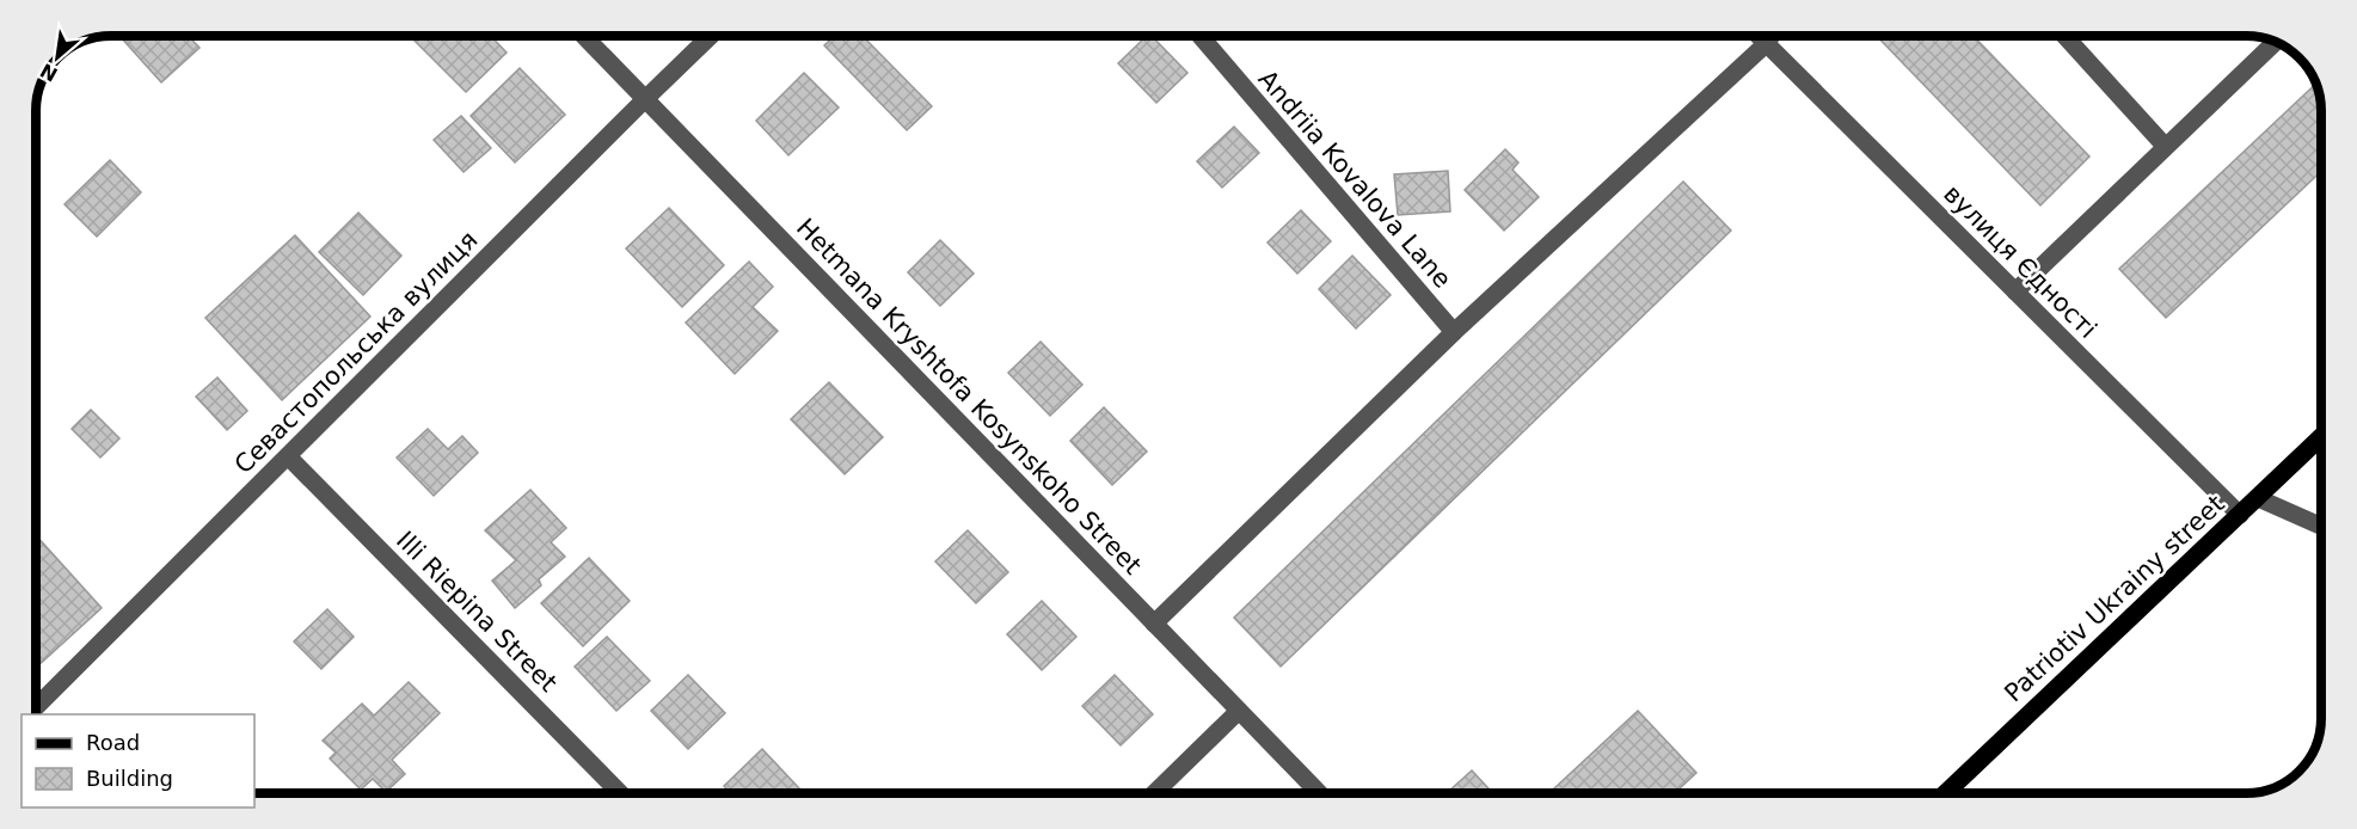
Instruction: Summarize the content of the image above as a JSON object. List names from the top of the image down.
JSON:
{
  "streets": {
    "main road": ["Patriotiv Ukrainy street"],
    "street": [
      "Andriia Kovalova Lane",
      "вулиця Єдності",
      "Севастопольська вулиця",
      "Hetmana Kryshtofa Kosynskoho Street",
      "Illi Riepina Street"
    ]
  },
  "crossings": [
    ["вулиця Єдності", "Patriotiv Ukrainy street"],
    ["Севастопольська вулиця", "Hetmana Kryshtofa Kosynskoho Street"],
    ["Севастопольська вулиця", "Illi Riepina Street"]
  ],
  "legend": ["Road", "Building"],
  "north": "bottom left"
}
